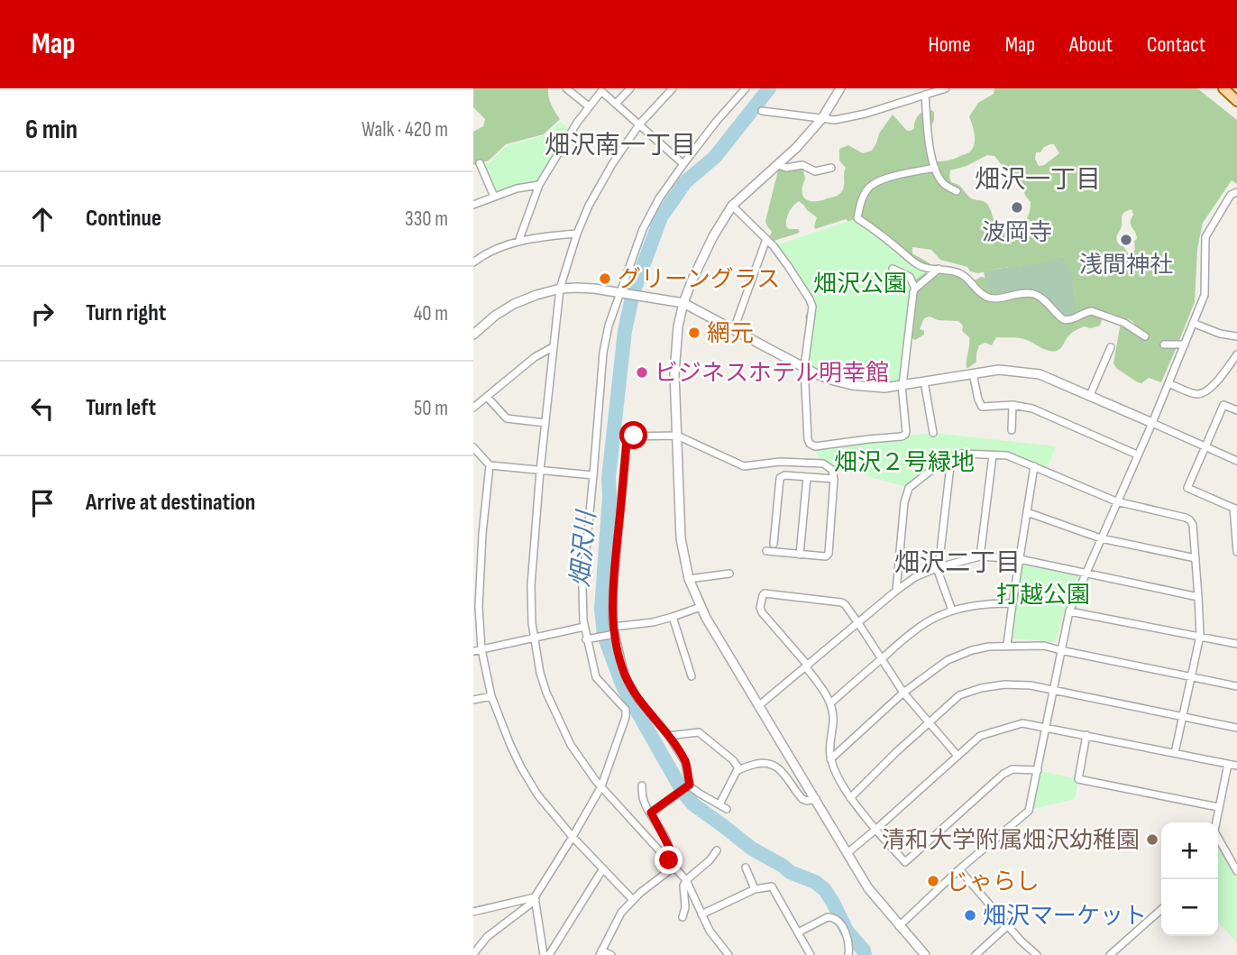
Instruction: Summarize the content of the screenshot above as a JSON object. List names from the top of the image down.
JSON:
{
  "districts": ["畑沢南一丁目", "畑沢一丁目", "畑沢二丁目"],
  "water": ["畑沢川"],
  "parks": ["畑沢公園", "畑沢２号緑地", "打越公園"],
  "places": [
    "波岡寺",
    "浅間神社",
    "グリーングラス",
    "網元",
    "ビジネスホテル明幸館",
    "清和大学附属畑沢幼稚園",
    "じゃらし",
    "畑沢マーケット"
  ],
  "page": {
    "header": "Map",
    "nav": [
      "Home",
      "Map",
      "About",
      "Contact"
    ],
    "heading": ["6 min", "Walk · 420 m"],
    "list": [
      ["Continue", "330 m"],
      ["Turn right", "40 m"],
      ["Turn left", "50 m"],
      "Arrive at destination"
    ],
    "map_buttons": ["+", "−"]
  }
}
